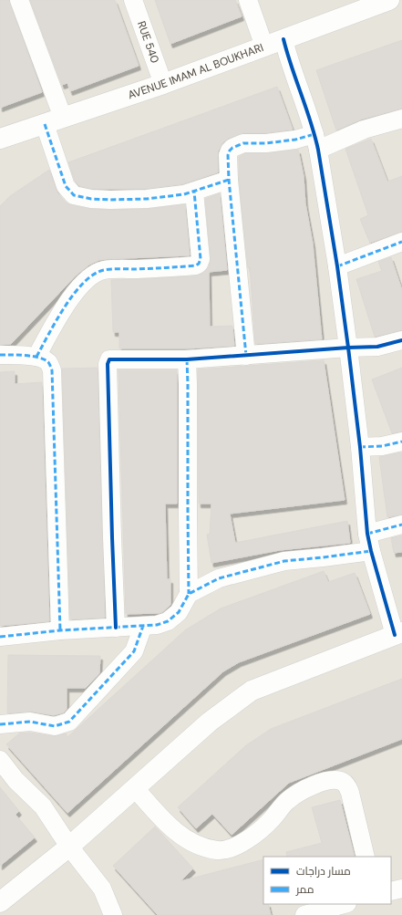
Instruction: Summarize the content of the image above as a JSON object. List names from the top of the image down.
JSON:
{
  "streets": {
    "street": ["RUE 540", "AVENUE IMAM AL BOUKHARI"]
  },
  "crossings": [
    ["RUE 540", "AVENUE IMAM AL BOUKHARI"]
  ],
  "legend": ["مسار دراجات", "ممر"]
}
